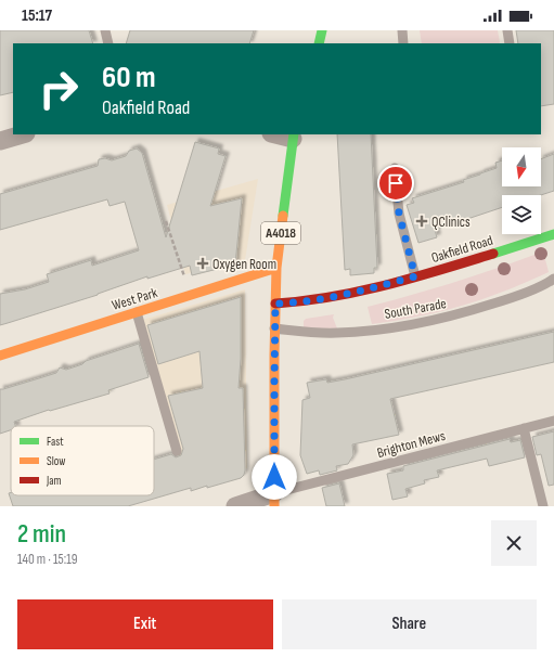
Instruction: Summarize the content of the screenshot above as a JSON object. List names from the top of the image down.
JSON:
{
  "streets": {
    "street": ["A4018", "Oakfield Road", "West Park"],
    "lane": ["South Parade", "Brighton Mews"]
  },
  "crossings": [
    ["A4018", "Oakfield Road"],
    ["A4018", "West Park"],
    ["A4018", "South Parade"],
    ["A4018", "Brighton Mews"]
  ],
  "places": {
    "health": ["QClinics", "Oxygen Room"]
  },
  "legend": ["Fast", "Slow", "Jam"],
  "north": "bottom",
  "page": {
    "status": "15:17",
    "turn": ["60 m", "Oakfield Road"],
    "heading": ["2 min", "140 m · 15:19"],
    "buttons": ["Exit", "Share"]
  }
}
